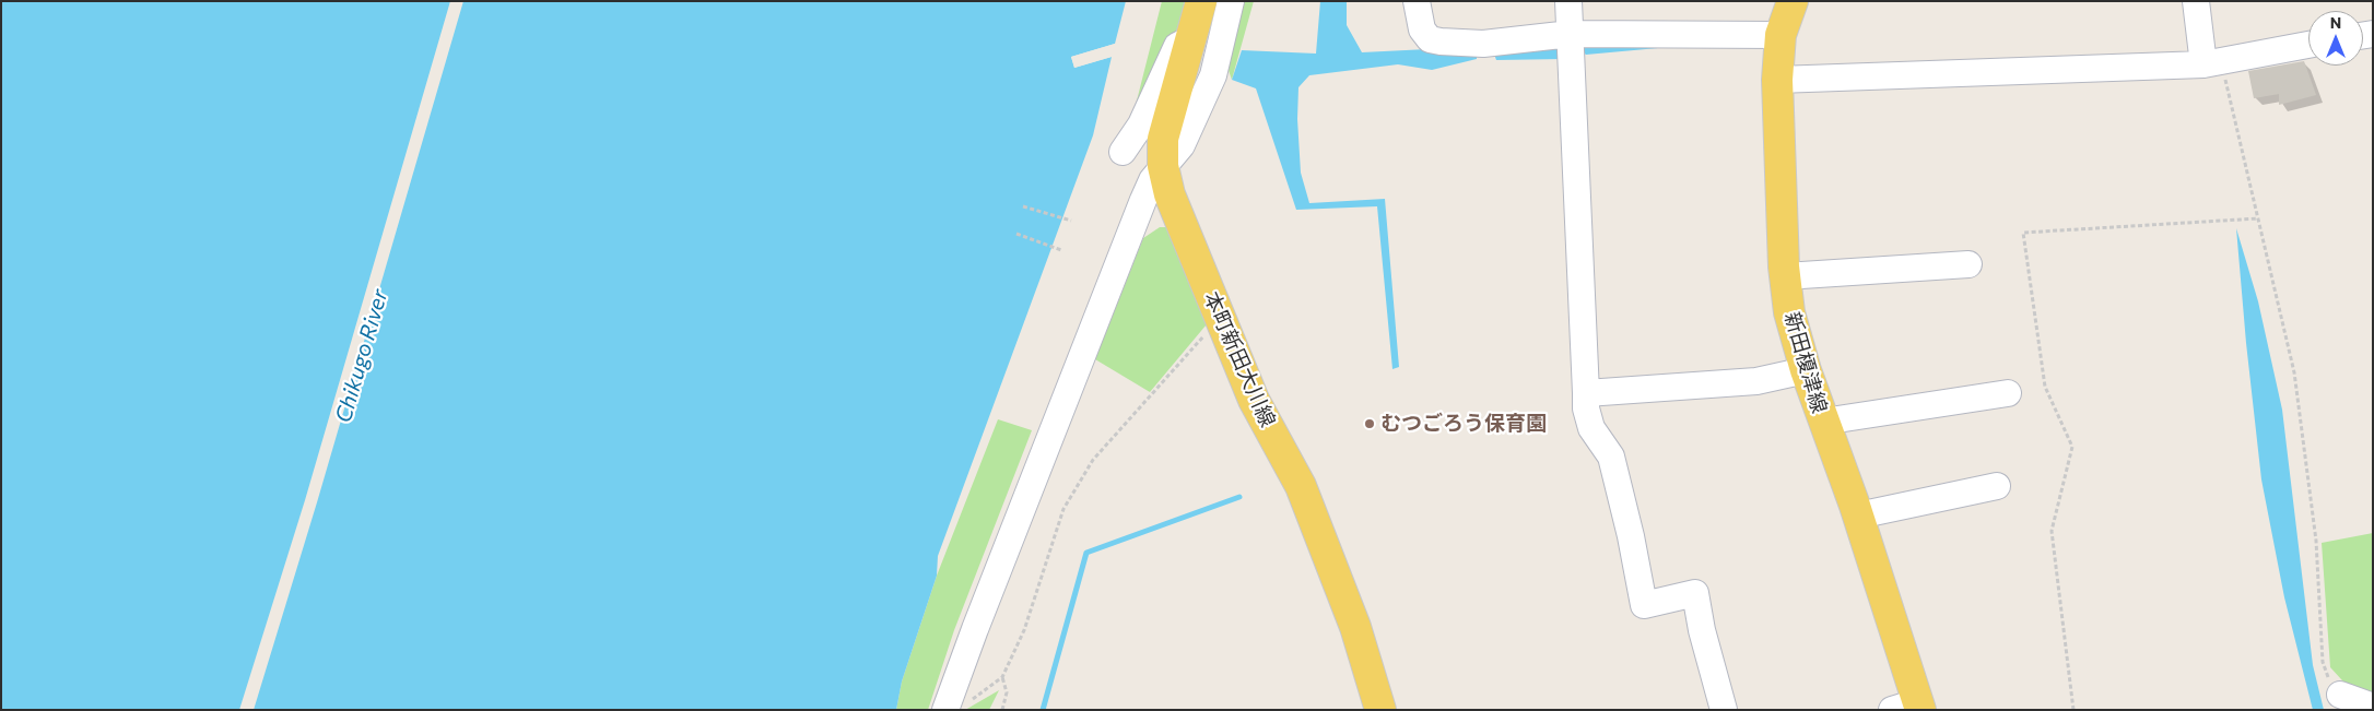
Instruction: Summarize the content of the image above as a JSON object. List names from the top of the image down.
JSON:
{
  "streets": {
    "main road": ["本町新田大川線", "新田榎津線"]
  },
  "water": ["Chikugo River"],
  "places": ["むつごろう保育園"],
  "north": "top"
}
